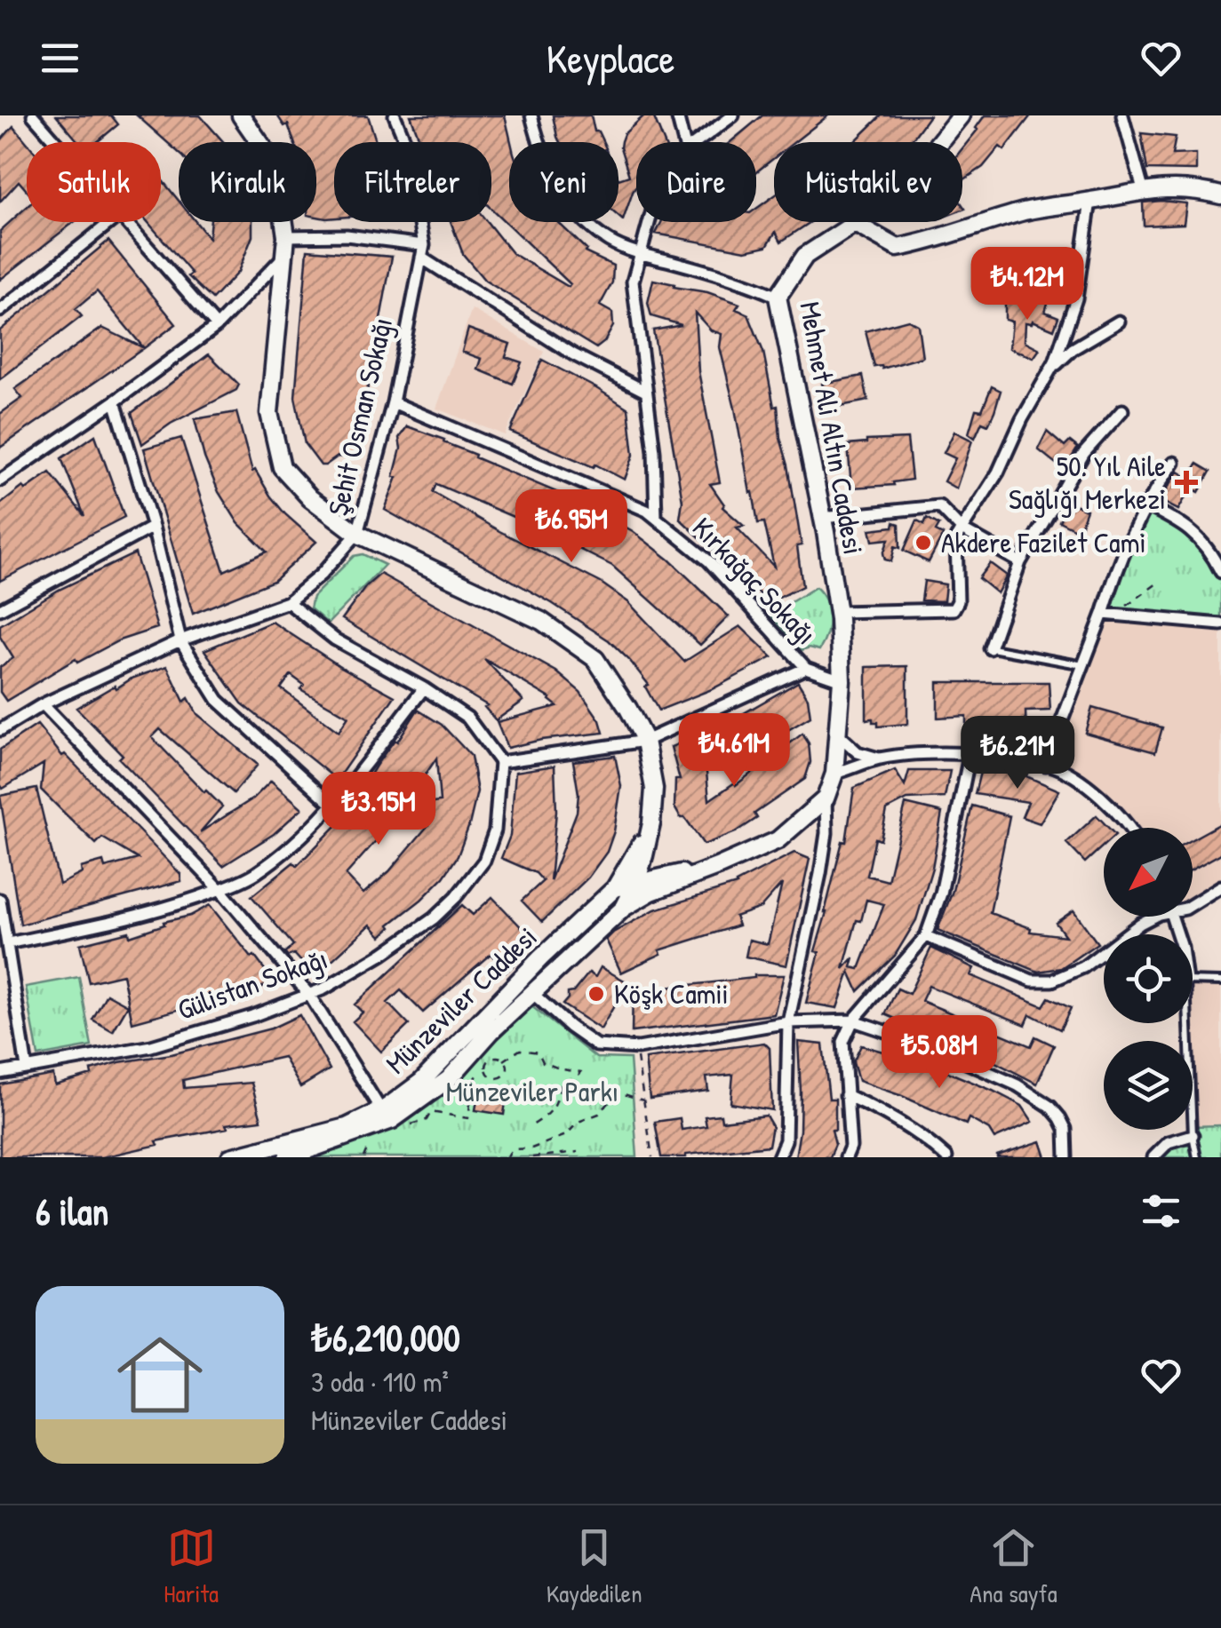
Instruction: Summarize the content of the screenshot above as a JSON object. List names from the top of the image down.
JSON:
{
  "streets": {
    "street": [
      "Şehit Osman Sokağı",
      "Mehmet Ali Altın Caddesi",
      "Kırkağaç Sokağı",
      "Gülistan Sokağı",
      "Münzeviler Caddesi"
    ]
  },
  "crossings": [
    ["Şehit Osman Sokağı", "Kırkağaç Sokağı"],
    ["Mehmet Ali Altın Caddesi", "Kırkağaç Sokağı"],
    ["Mehmet Ali Altın Caddesi", "Münzeviler Caddesi"]
  ],
  "parks": ["Münzeviler Parkı"],
  "places": {
    "health": ["50. Yıl Aile Sağlığı Merkezi"],
    "other": ["Akdere Fazilet Cami", "Köşk Camii"]
  },
  "north": "bottom left",
  "page": {
    "header": "Keyplace",
    "chip": [
      "Satılık",
      "Kiralık",
      "Filtreler",
      "Yeni",
      "Daire",
      "Müstakil ev"
    ],
    "price": [
      "₺4.12M",
      "₺6.95M",
      "₺4.61M",
      "₺6.21M",
      "₺3.15M",
      "₺5.08M"
    ],
    "heading": "6 ilan",
    "list": [
      {
        "name": "₺6,210,000",
        "note": "3 oda · 110 m² · Münzeviler Caddesi"
      }
    ],
    "tabs": ["Harita", "Kaydedilen", "Ana sayfa"]
  }
}
